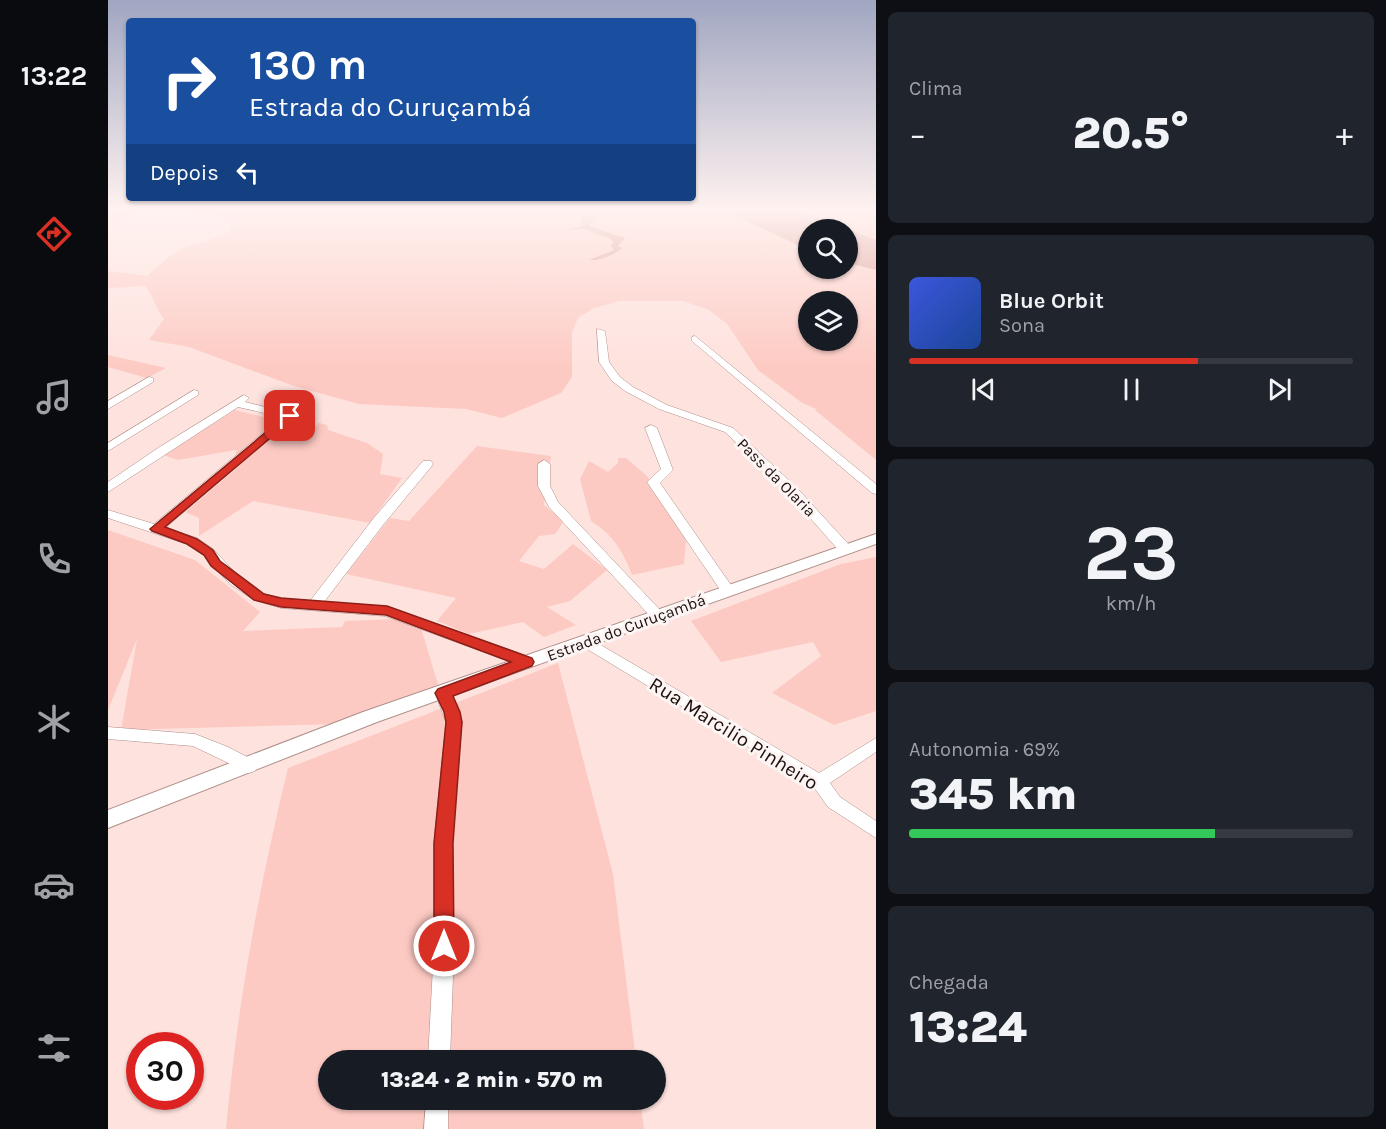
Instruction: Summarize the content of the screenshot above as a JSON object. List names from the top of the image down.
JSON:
{
  "streets": {
    "street": ["Pass da Olaria", "Estrada do Curuçambá", "Rua Marcilio Pinheiro"]
  },
  "crossings": [
    ["Pass da Olaria", "Estrada do Curuçambá"],
    ["Estrada do Curuçambá", "Rua Marcilio Pinheiro"]
  ],
  "page": {
    "tabs": "13:22",
    "tile": [
      "Clima",
      ["23", "km/h"],
      ["Autonomia · 69%", "345 km"],
      ["Chegada", "13:24"]
    ],
    "turn": ["130 m", "Estrada do Curuçambá"],
    "heat": ["−", "20.5°", "+"],
    "then": "Depois",
    "song": ["Blue Orbit", "Sona"],
    "limit": "30",
    "trip": "13:24 · 2 min · 570 m"
  }
}
